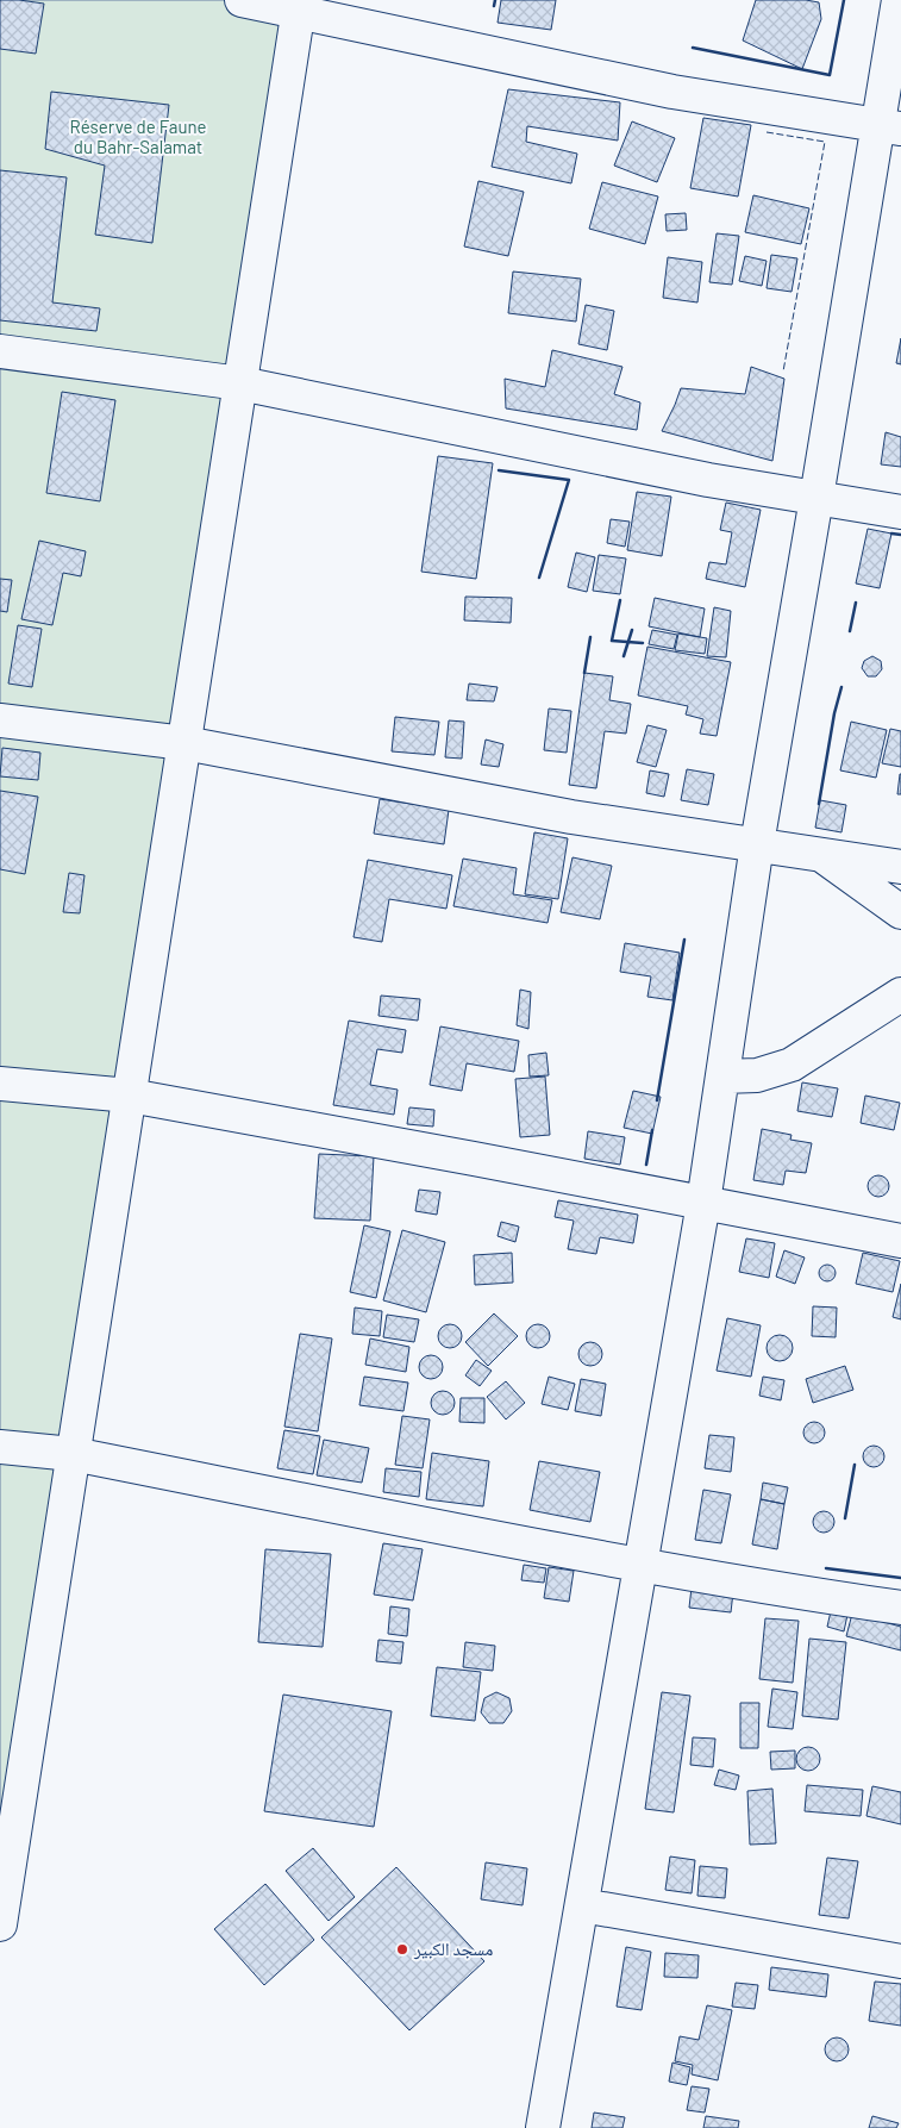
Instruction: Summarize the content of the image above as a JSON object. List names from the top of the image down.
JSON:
{
  "parks": ["Réserve de Faune du Bahr-Salamat"],
  "places": ["مسجد الكبير"]
}
